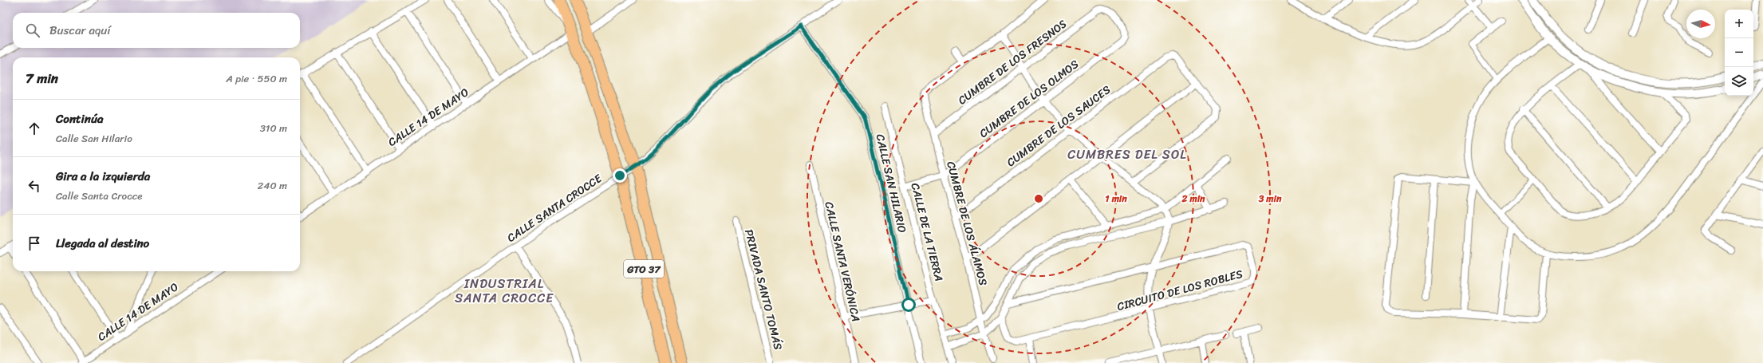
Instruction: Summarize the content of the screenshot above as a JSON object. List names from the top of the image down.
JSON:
{
  "streets": {
    "main road": ["GTO 37"],
    "street": [
      "CUMBRE DE LOS FRESNOS",
      "CUMBRE DE LOS OLMOS",
      "CALLE 14 DE MAYO",
      "CUMBRE DE LOS SAUCES",
      "CALLE SAN HILARIO",
      "CALLE SANTA CROCCE",
      "CUMBRE DE LOS ÁLAMOS",
      "CALLE DE LA TIERRA",
      "CALLE SANTA VERÓNICA",
      "PRIVADA SANTO TOMÁS",
      "CIRCUITO DE LOS ROBLES"
    ]
  },
  "crossings": [
    ["CUMBRE DE LOS FRESNOS", "CUMBRE DE LOS OLMOS"],
    ["CUMBRE DE LOS FRESNOS", "CUMBRE DE LOS ÁLAMOS"],
    ["CUMBRE DE LOS OLMOS", "CUMBRE DE LOS ÁLAMOS"],
    ["CUMBRE DE LOS OLMOS", "CALLE DE LA TIERRA"],
    ["CALLE 14 DE MAYO", "GTO 37"],
    ["CUMBRE DE LOS SAUCES", "CUMBRE DE LOS ÁLAMOS"],
    ["CALLE SAN HILARIO", "CALLE SANTA CROCCE"],
    ["CALLE SANTA CROCCE", "GTO 37"]
  ],
  "districts": ["CUMBRES DEL SOL", "INDUSTRIAL SANTA CROCCE"],
  "north": "right",
  "page": {
    "map_buttons": ["+", "−"],
    "search": "Buscar aquí",
    "heading": ["7 min", "A pie · 550 m"],
    "list": [
      ["Continúa", "Calle San Hilario", "310 m"],
      ["Gira a la izquierda", "Calle Santa Crocce", "240 m"],
      "Llegada al destino"
    ]
  },
  "rings": ["1 min", "2 min", "3 min"]
}
